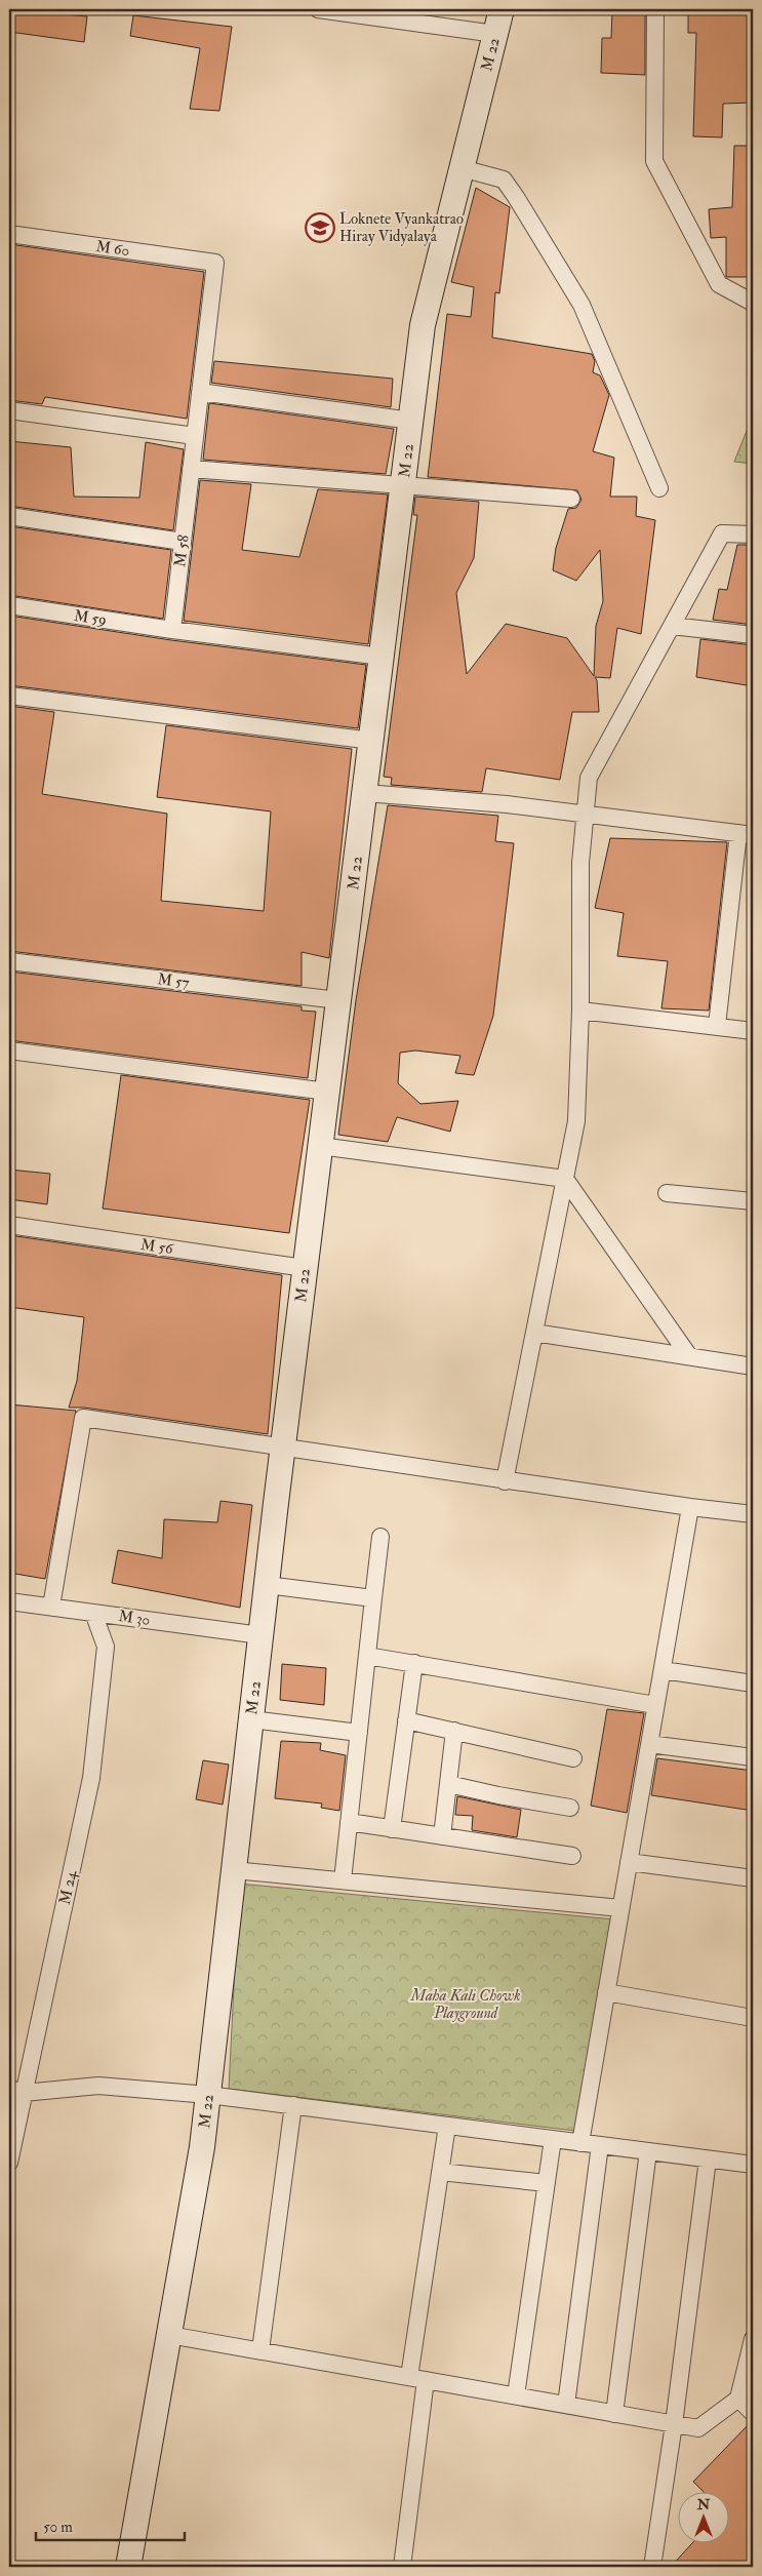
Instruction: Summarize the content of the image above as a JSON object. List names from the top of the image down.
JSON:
{
  "streets": {
    "street": [
      "M 22",
      "M 60",
      "M 58",
      "M 59",
      "M 57",
      "M 56",
      "M 30",
      "M 24"
    ]
  },
  "crossings": [
    ["M 22", "M 57"],
    ["M 22", "M 56"],
    ["M 22", "M 30"],
    ["M 60", "M 58"],
    ["M 58", "M 59"],
    ["M 30", "M 24"]
  ],
  "parks": ["Maha Kali Chowk Playground"],
  "places": {
    "school or university": ["Loknete Vyankatrao Hiray Vidyalaya"]
  },
  "scale_bar": "50 m",
  "north": "top"
}
